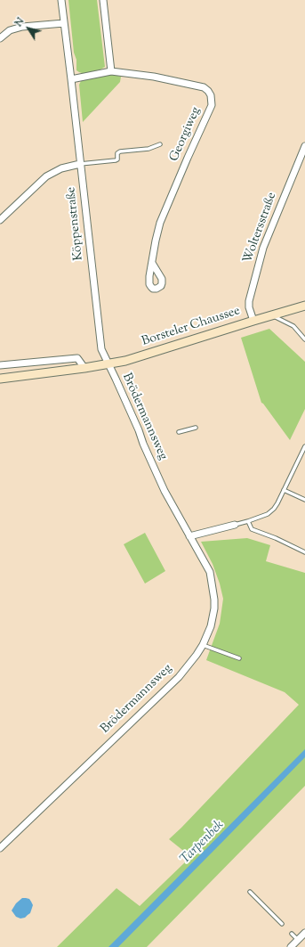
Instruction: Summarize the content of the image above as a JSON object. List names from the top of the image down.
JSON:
{
  "streets": {
    "main road": ["Borsteler Chaussee"],
    "street": [
      "Georgiweg",
      "Köppenstraße",
      "Woltersstraße",
      "Brödermannsweg"
    ]
  },
  "crossings": [
    ["Köppenstraße", "Borsteler Chaussee"],
    ["Köppenstraße", "Brödermannsweg"],
    ["Woltersstraße", "Borsteler Chaussee"],
    ["Borsteler Chaussee", "Brödermannsweg"]
  ],
  "water": ["Tarpenbek"],
  "north": "top left"
}
